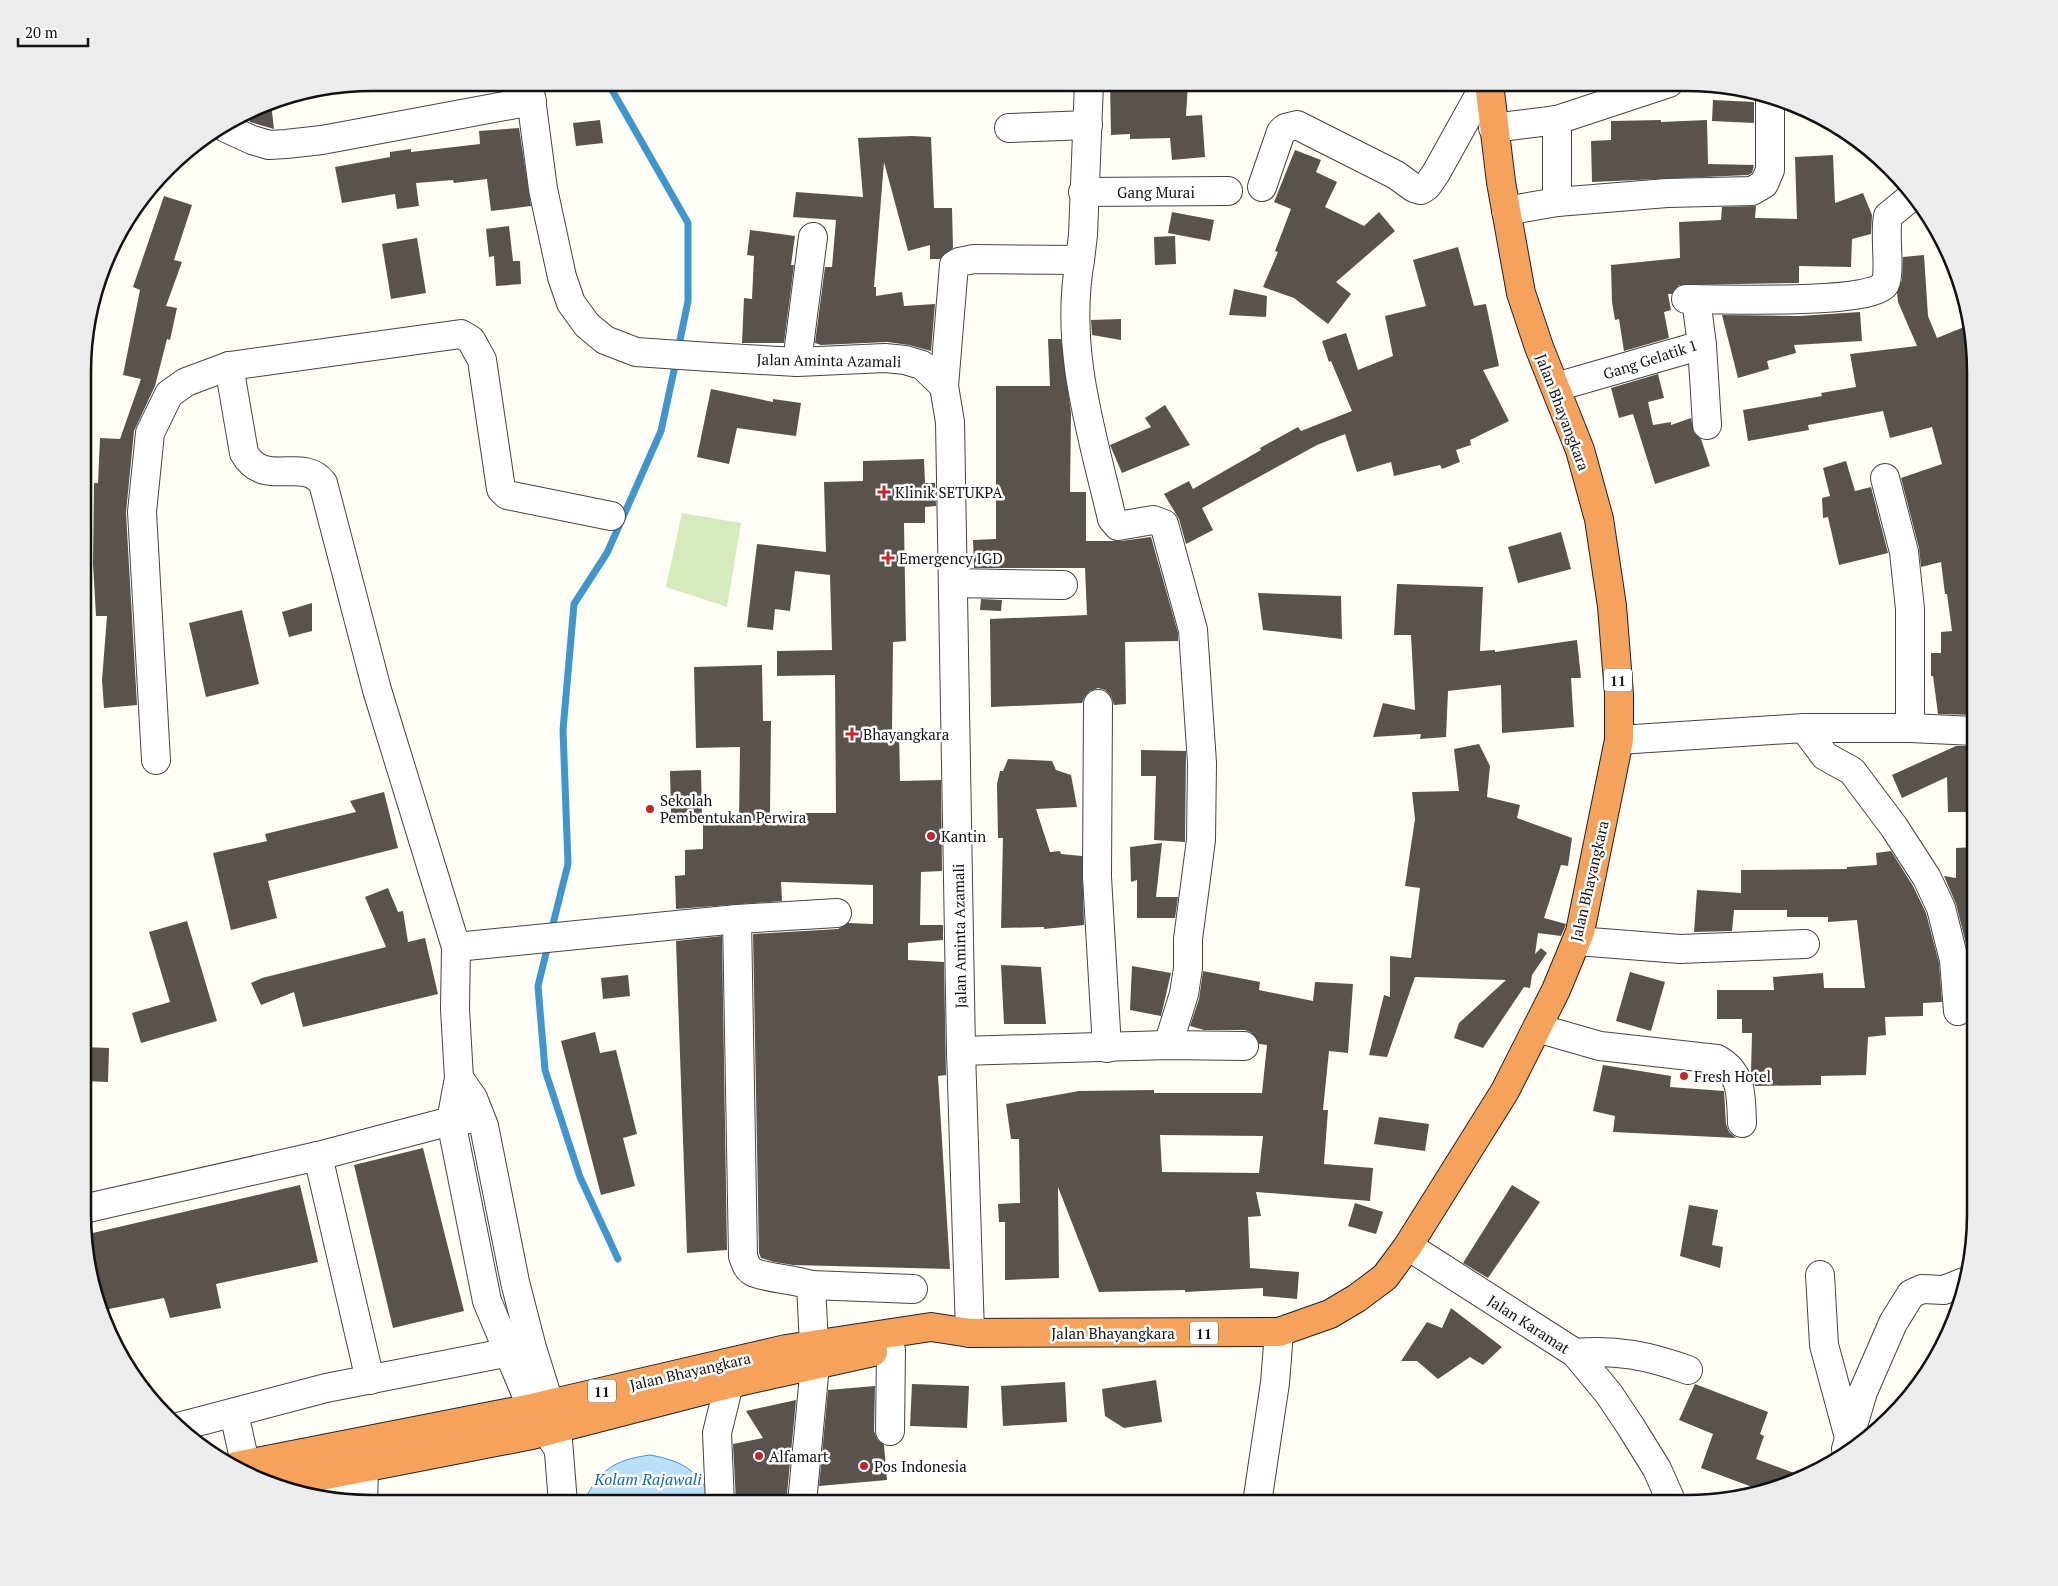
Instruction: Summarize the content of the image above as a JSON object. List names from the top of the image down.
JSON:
{
  "streets": {
    "highway": ["Jalan Bhayangkara", "11"],
    "street": [
      "Gang Murai",
      "Gang Gelatik 1",
      "Jalan Aminta Azamali",
      "Jalan Karamat"
    ]
  },
  "crossings": [
    ["Gang Gelatik 1", "Jalan Bhayangkara"],
    ["Jalan Aminta Azamali", "Jalan Bhayangkara"],
    ["Jalan Bhayangkara", "Jalan Karamat"]
  ],
  "water": ["Kolam Rajawali"],
  "places": {
    "health": ["Klinik SETUKPA", "Emergency IGD", "Bhayangkara"],
    "other": [
      "Sekolah Pembentukan Perwira",
      "Kantin",
      "Fresh Hotel",
      "Alfamart",
      "Pos Indonesia"
    ]
  },
  "scale_bar": "20 m"
}
